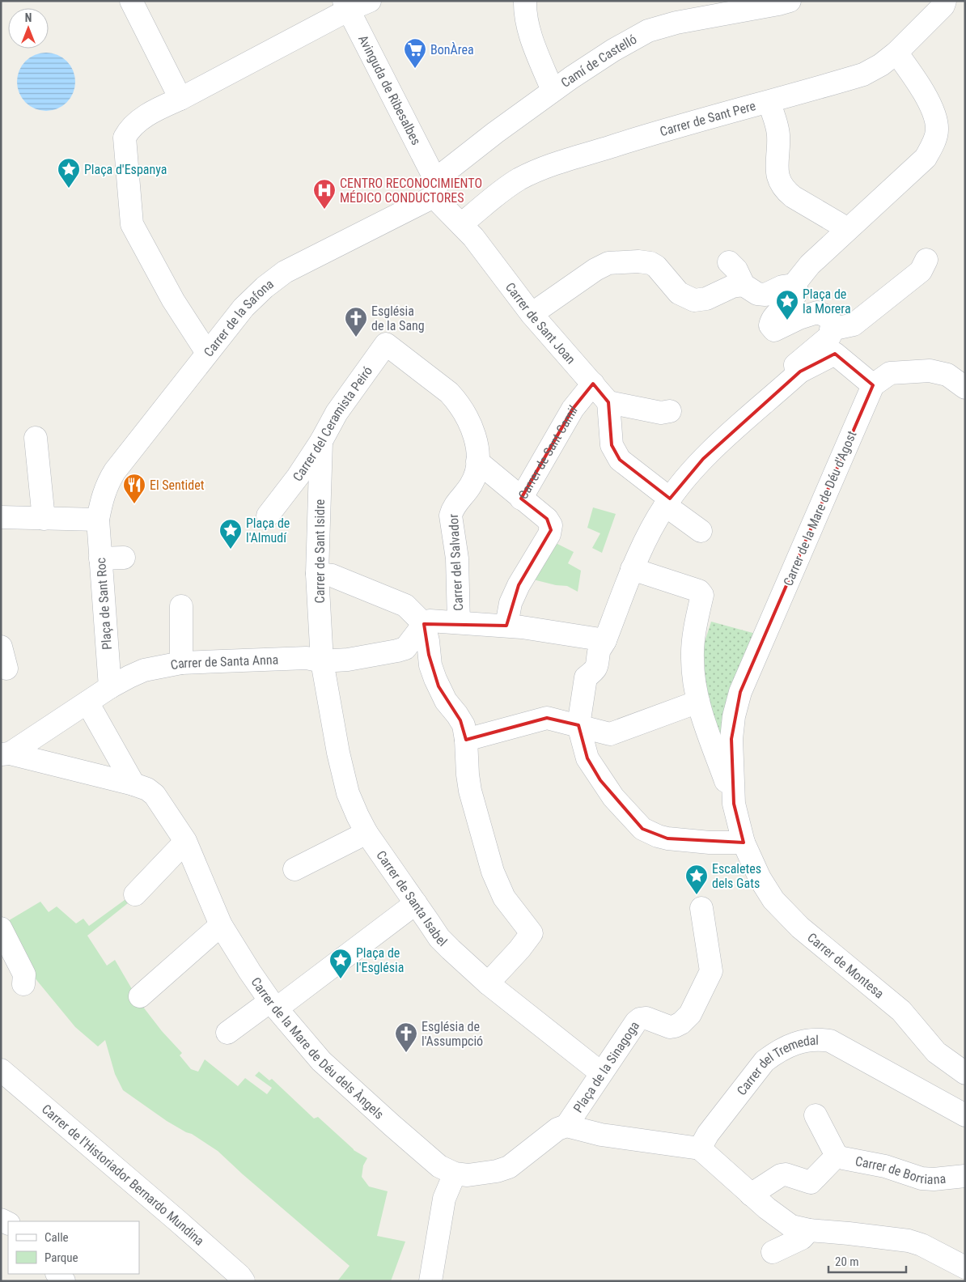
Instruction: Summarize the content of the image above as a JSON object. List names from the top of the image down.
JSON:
{
  "streets": {
    "street": [
      "Camí de Castelló",
      "Avinguda de Ribesalbes",
      "Carrer de Sant Pere",
      "Carrer de la Safona",
      "Carrer de Sant Joan",
      "Carrer del Ceramista Peiró",
      "Carrer de Sant Camil",
      "Carrer de la Mare de Déu d'Agost",
      "Carrer de Sant Isidre",
      "Carrer del Salvador",
      "Plaça de Sant Roc",
      "Carrer de Santa Anna",
      "Carrer de Santa Isabel",
      "Carrer de Montesa",
      "Carrer de la Mare de Déu dels Àngels",
      "Plaça de la Sinagoga",
      "Carrer del Tremedal",
      "Carrer de Borriana",
      "Carrer de l'Historiador Bernardo Mundina"
    ]
  },
  "crossings": [
    ["Camí de Castelló", "Avinguda de Ribesalbes"],
    ["Camí de Castelló", "Carrer de la Safona"],
    ["Camí de Castelló", "Carrer de Sant Joan"],
    ["Avinguda de Ribesalbes", "Carrer de la Safona"],
    ["Avinguda de Ribesalbes", "Carrer de Sant Joan"],
    ["Carrer de Sant Pere", "Carrer de Sant Joan"],
    ["Carrer de la Safona", "Carrer de Sant Joan"],
    ["Carrer de la Safona", "Plaça de Sant Roc"],
    ["Carrer de Sant Joan", "Carrer de Sant Camil"],
    ["Carrer del Ceramista Peiró", "Carrer de Sant Isidre"],
    ["Carrer del Ceramista Peiró", "Carrer del Salvador"],
    ["Carrer de la Mare de Déu d'Agost", "Carrer de Montesa"],
    ["Carrer de Sant Isidre", "Carrer de Santa Anna"],
    ["Carrer de Sant Isidre", "Carrer de Santa Isabel"],
    ["Plaça de Sant Roc", "Carrer de Santa Anna"],
    ["Carrer de Santa Anna", "Carrer de Santa Isabel"],
    ["Carrer de Santa Isabel", "Plaça de la Sinagoga"],
    ["Carrer de la Mare de Déu dels Àngels", "Plaça de la Sinagoga"],
    ["Plaça de la Sinagoga", "Carrer del Tremedal"]
  ],
  "places": {
    "supermarket": ["BonÀrea"],
    "place": [
      "Plaça d'Espanya",
      "Plaça de la Morera",
      "Plaça de l'Almudí",
      "Escaletes dels Gats",
      "Plaça de l'Església"
    ],
    "hospital": ["CENTRO RECONOCIMIENTO MÉDICO CONDUCTORES"],
    "church": ["Església de la Sang", "Església de l'Assumpció"],
    "restaurant": ["El Sentidet"]
  },
  "legend": ["Calle", "Parque"],
  "scale_bar": "20 m",
  "north": "top"
}
